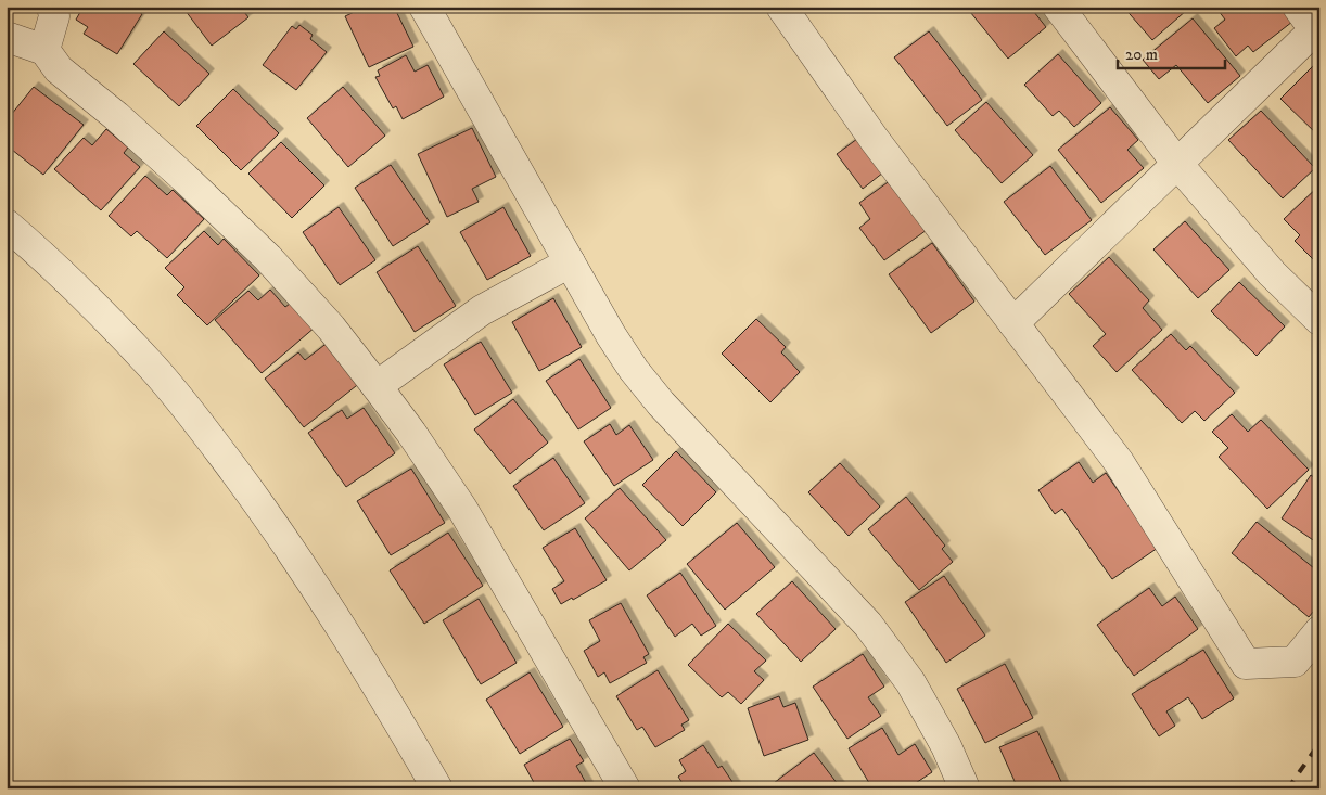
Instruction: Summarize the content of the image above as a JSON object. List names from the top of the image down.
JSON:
{
  "scale_bar": "20 m"
}
